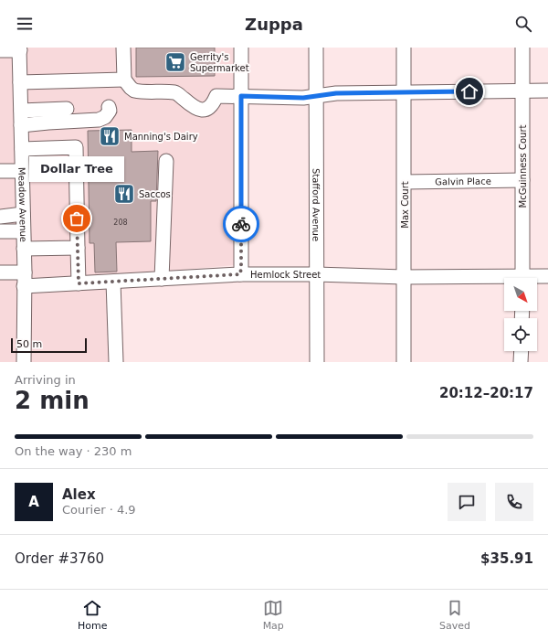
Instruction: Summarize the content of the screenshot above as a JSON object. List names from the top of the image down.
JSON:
{
  "streets": {
    "street": [
      "McGuinness Court",
      "Galvin Place",
      "Meadow Avenue",
      "Stafford Avenue",
      "Max Court",
      "Hemlock Street"
    ]
  },
  "crossings": [
    ["McGuinness Court", "Galvin Place"],
    ["Galvin Place", "Max Court"],
    ["Meadow Avenue", "Hemlock Street"],
    ["Stafford Avenue", "Hemlock Street"],
    ["Max Court", "Hemlock Street"]
  ],
  "places": {
    "supermarket": ["Gerrity's Supermarket"],
    "restaurant": ["Manning's Dairy", "Saccos"],
    "other": ["Dollar Tree"]
  },
  "house_numbers": ["208"],
  "scale_bar": "50 m",
  "north": "bottom right",
  "page": {
    "header": "Zuppa",
    "bubble": "Dollar Tree",
    "scale": "50 m",
    "heading": ["2 min", "Arriving in", "20:12–20:17"],
    "panel": [
      "Alex",
      "Courier · 4.9",
      "Order #3760",
      "$35.91"
    ],
    "bar": "On the way · 230 m",
    "round": "A",
    "tabs": ["Home", "Map", "Saved"]
  }
}
